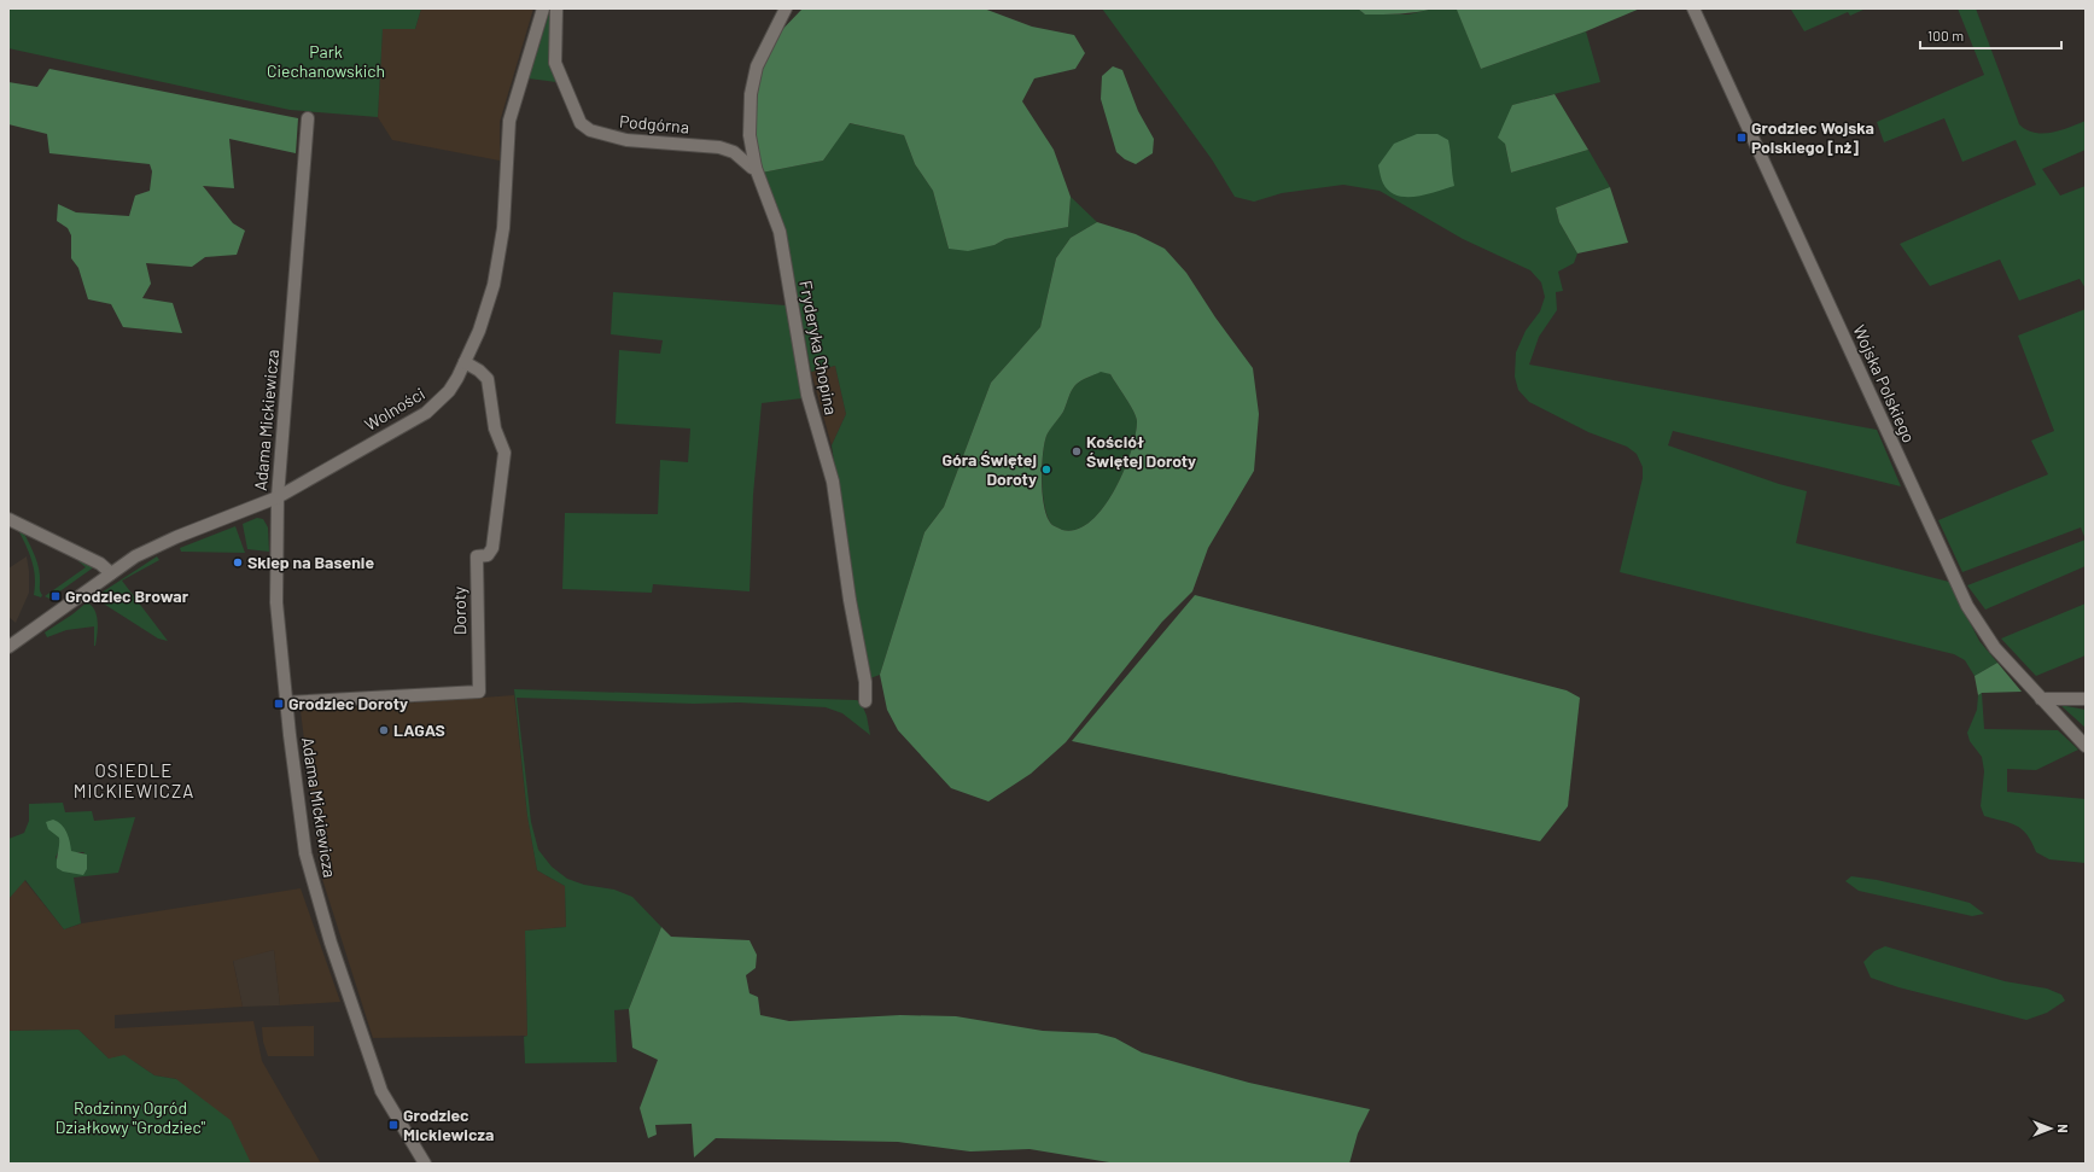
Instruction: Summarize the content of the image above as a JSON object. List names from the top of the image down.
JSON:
{
  "streets": {
    "street": [
      "Podgórna",
      "Fryderyka Chopina",
      "Wojska Polskiego",
      "Wolności",
      "Adama Mickiewicza",
      "Doroty"
    ]
  },
  "crossings": [
    ["Podgórna", "Fryderyka Chopina"],
    ["Wolności", "Adama Mickiewicza"],
    ["Wolności", "Doroty"],
    ["Adama Mickiewicza", "Doroty"]
  ],
  "districts": ["OSIEDLE MICKIEWICZA"],
  "parks": ["Park Ciechanowskich", "Rodzinny Ogród Działkowy \"Grodziec\""],
  "places": {
    "transit": [
      "Grodziec Wojska Polskiego [nż]",
      "Grodziec Browar",
      "Grodziec Doroty",
      "Grodziec Mickiewicza"
    ],
    "other": [
      "Kościół Świętej Doroty",
      "Góra Świętej Doroty",
      "Sklep na Basenie",
      "LAGAS"
    ]
  },
  "scale_bar": "100 m",
  "north": "right"
}
